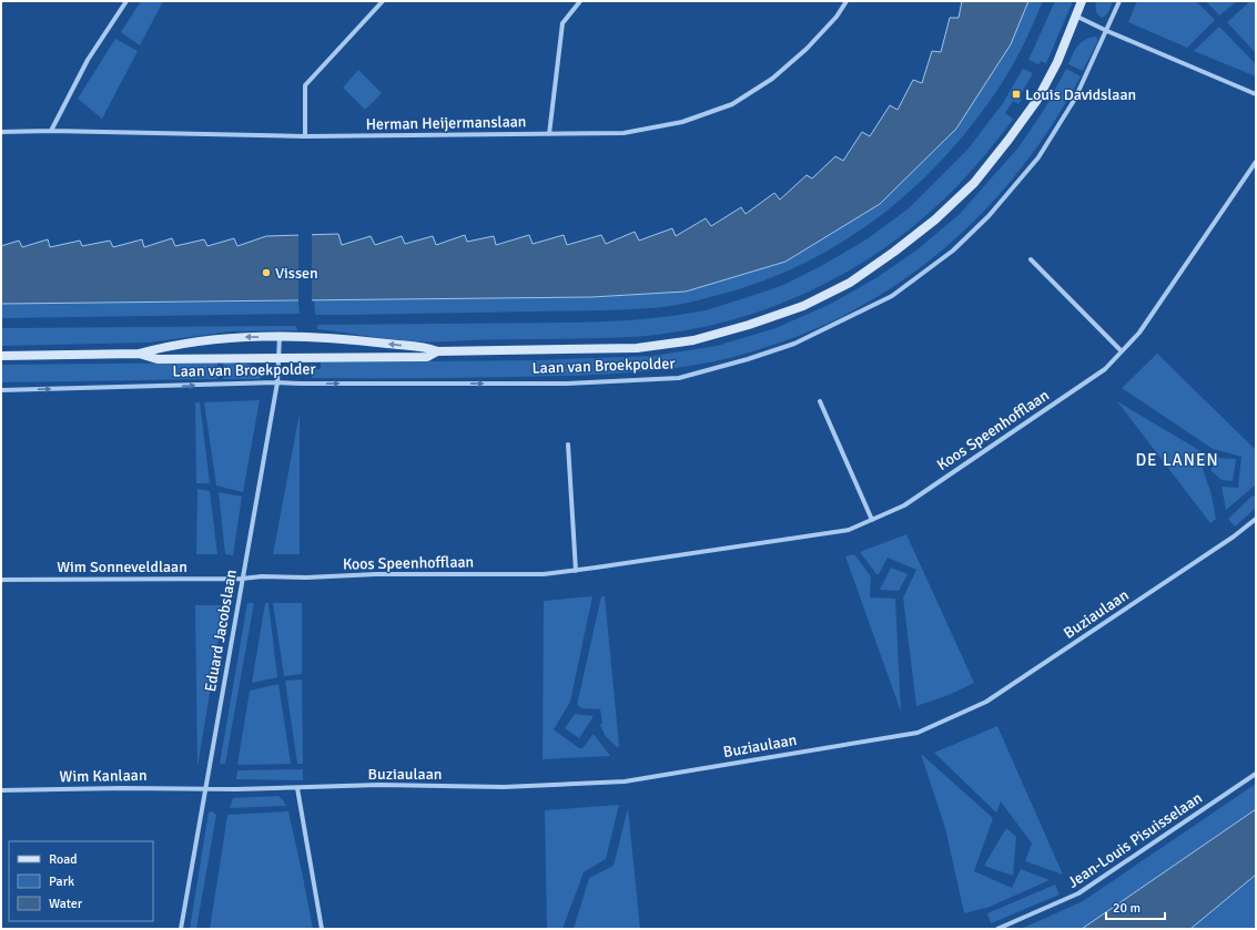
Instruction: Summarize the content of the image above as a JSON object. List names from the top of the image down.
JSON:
{
  "streets": {
    "main road": ["Laan van Broekpolder"],
    "street": [
      "Herman Heijermanslaan",
      "Koos Speenhofflaan",
      "Wim Sonneveldlaan",
      "Buziaulaan",
      "Eduard Jacobslaan",
      "Wim Kanlaan",
      "Jean-Louis Pisuisselaan"
    ]
  },
  "crossings": [
    ["Laan van Broekpolder", "Eduard Jacobslaan"],
    ["Koos Speenhofflaan", "Wim Sonneveldlaan"],
    ["Koos Speenhofflaan", "Eduard Jacobslaan"],
    ["Wim Sonneveldlaan", "Eduard Jacobslaan"],
    ["Buziaulaan", "Eduard Jacobslaan"],
    ["Buziaulaan", "Wim Kanlaan"],
    ["Eduard Jacobslaan", "Wim Kanlaan"]
  ],
  "districts": ["DE LANEN"],
  "places": {
    "transit": ["Louis Davidslaan"],
    "other": ["Vissen"]
  },
  "legend": ["Road", "Park", "Water"],
  "scale_bar": "20 m"
}
